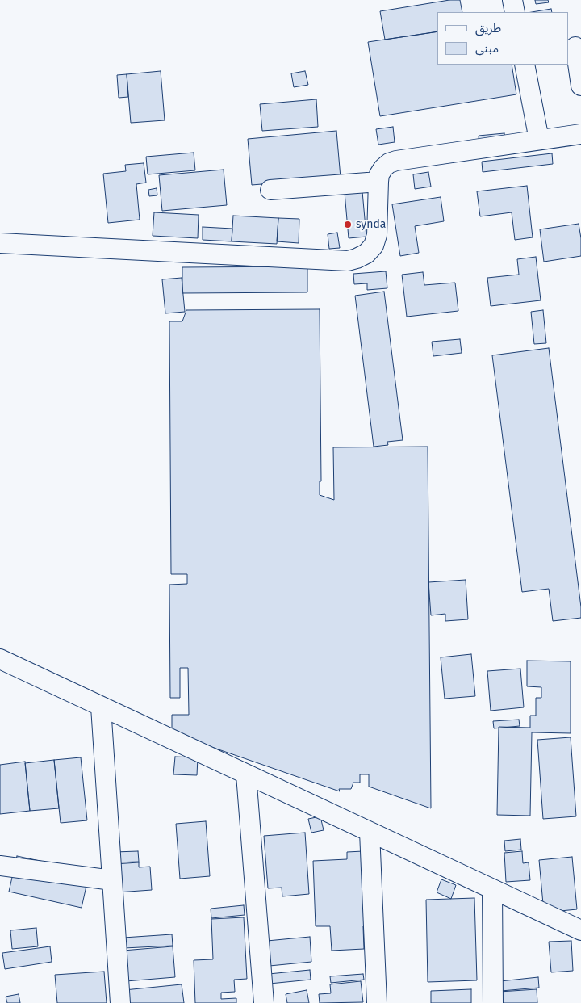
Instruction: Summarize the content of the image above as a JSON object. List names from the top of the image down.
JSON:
{
  "places": ["synda"],
  "legend": ["طريق", "مبنى"]
}
